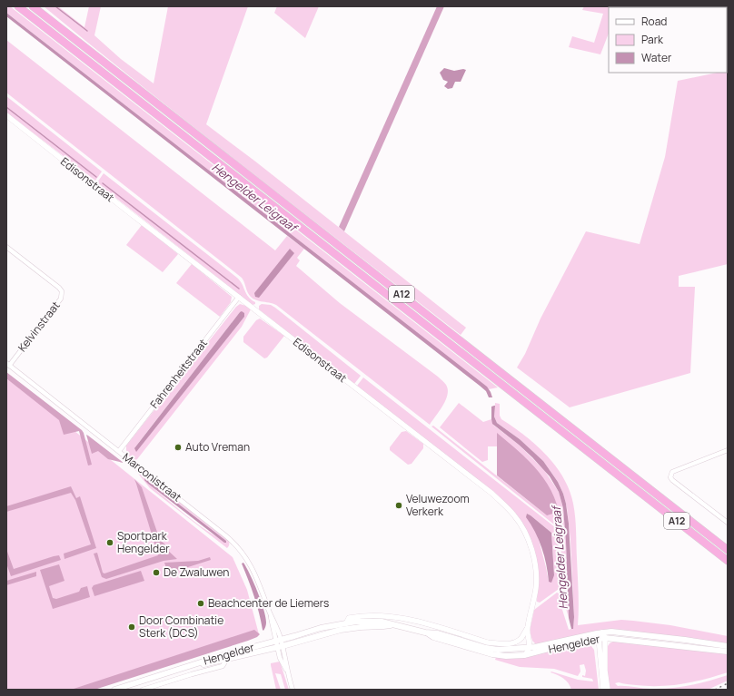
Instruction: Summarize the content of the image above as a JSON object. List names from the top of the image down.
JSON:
{
  "streets": {
    "highway": ["A12"],
    "main road": ["Hengelder"],
    "street": [
      "Edisonstraat",
      "Kelvinstraat",
      "Fahrenheitstraat",
      "Marconistraat"
    ]
  },
  "crossings": [
    ["Edisonstraat", "Fahrenheitstraat"],
    ["Edisonstraat", "Hengelder"],
    ["Kelvinstraat", "Marconistraat"],
    ["Fahrenheitstraat", "Marconistraat"],
    ["Marconistraat", "Hengelder"]
  ],
  "water": ["Hengelder Leigraaf"],
  "places": [
    "Auto Vreman",
    "Veluwezoom Verkerk",
    "Sportpark Hengelder",
    "De Zwaluwen",
    "Beachcenter de Liemers",
    "Door Combinatie Sterk (DCS)"
  ],
  "legend": ["Road", "Park", "Water"]
}
